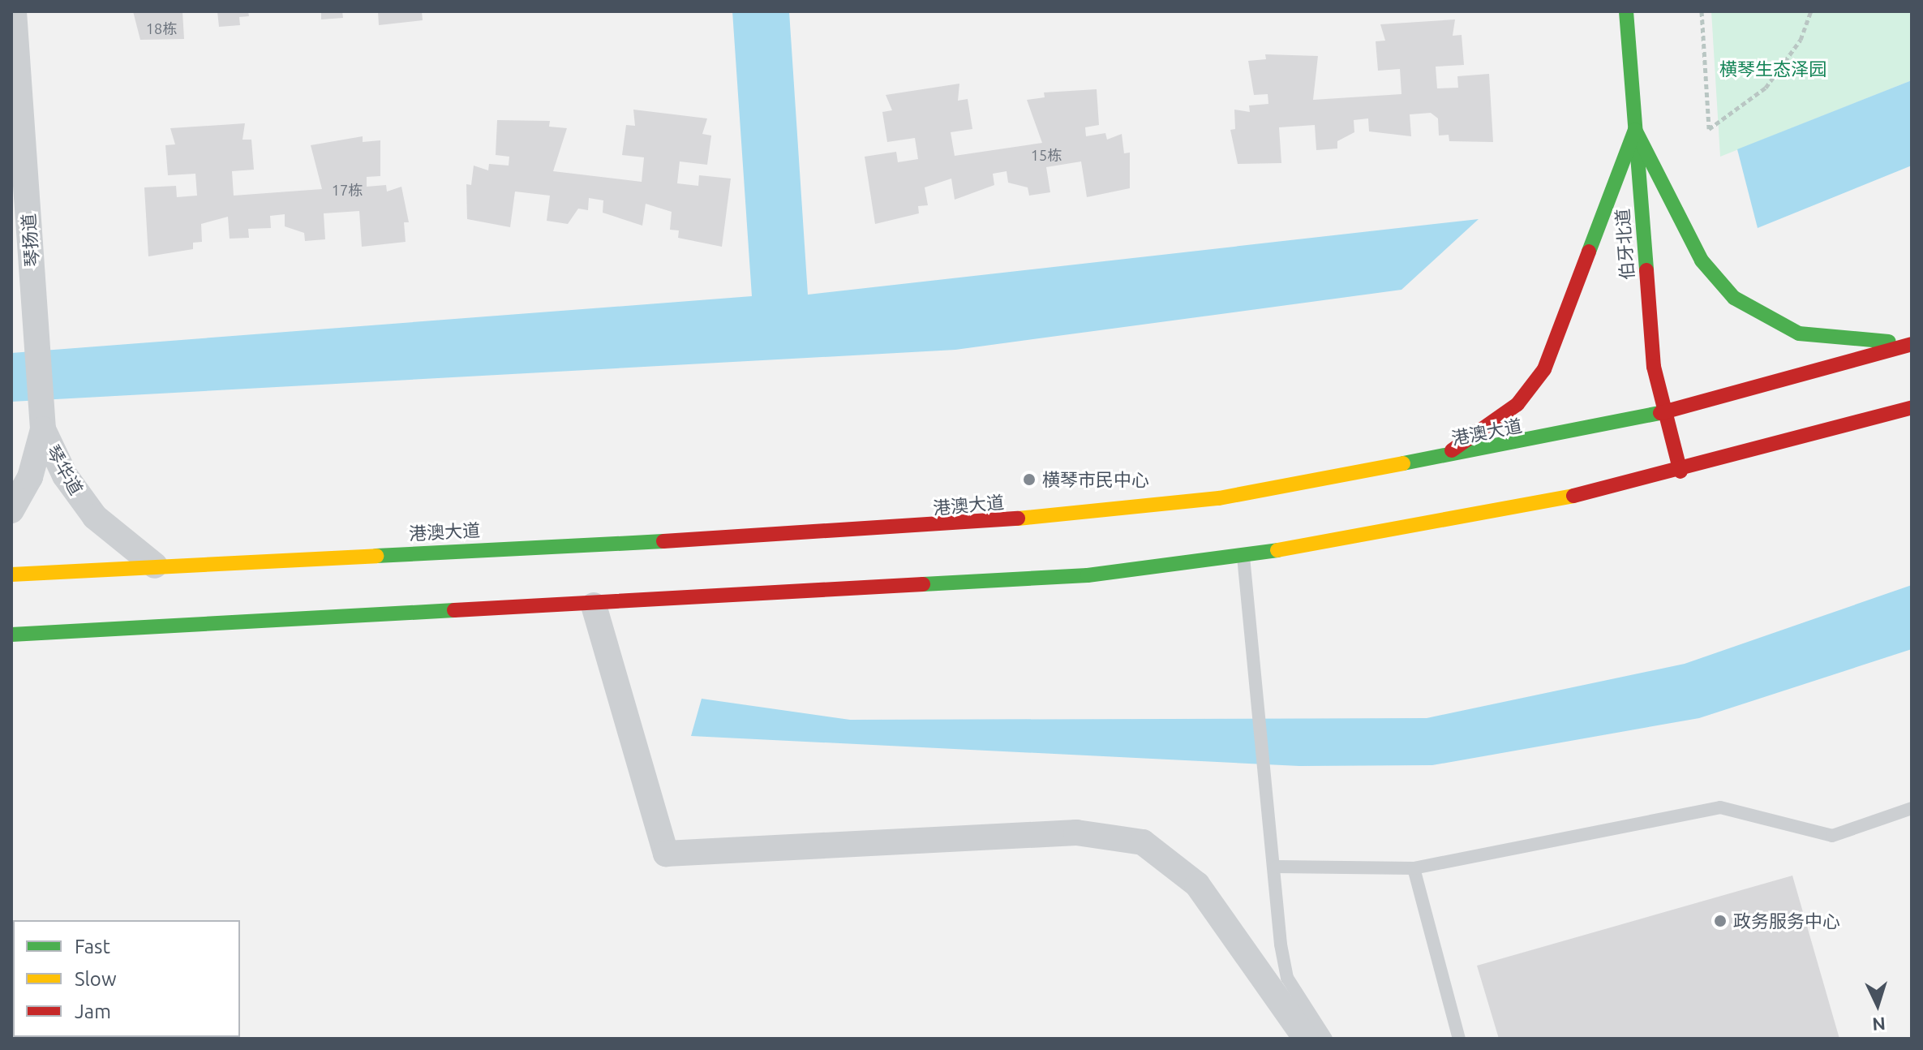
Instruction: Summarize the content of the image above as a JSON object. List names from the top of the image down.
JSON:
{
  "streets": {
    "main road": ["伯牙北道", "港澳大道"],
    "street": ["琴扬道", "琴华道"]
  },
  "crossings": [
    ["琴扬道", "琴华道"],
    ["伯牙北道", "港澳大道"],
    ["港澳大道", "琴华道"]
  ],
  "parks": ["横琴生态泽园"],
  "places": ["横琴市民中心", "政务服务中心"],
  "house_numbers": ["18栋", "15栋", "17栋"],
  "legend": ["Fast", "Slow", "Jam"],
  "north": "bottom"
}
